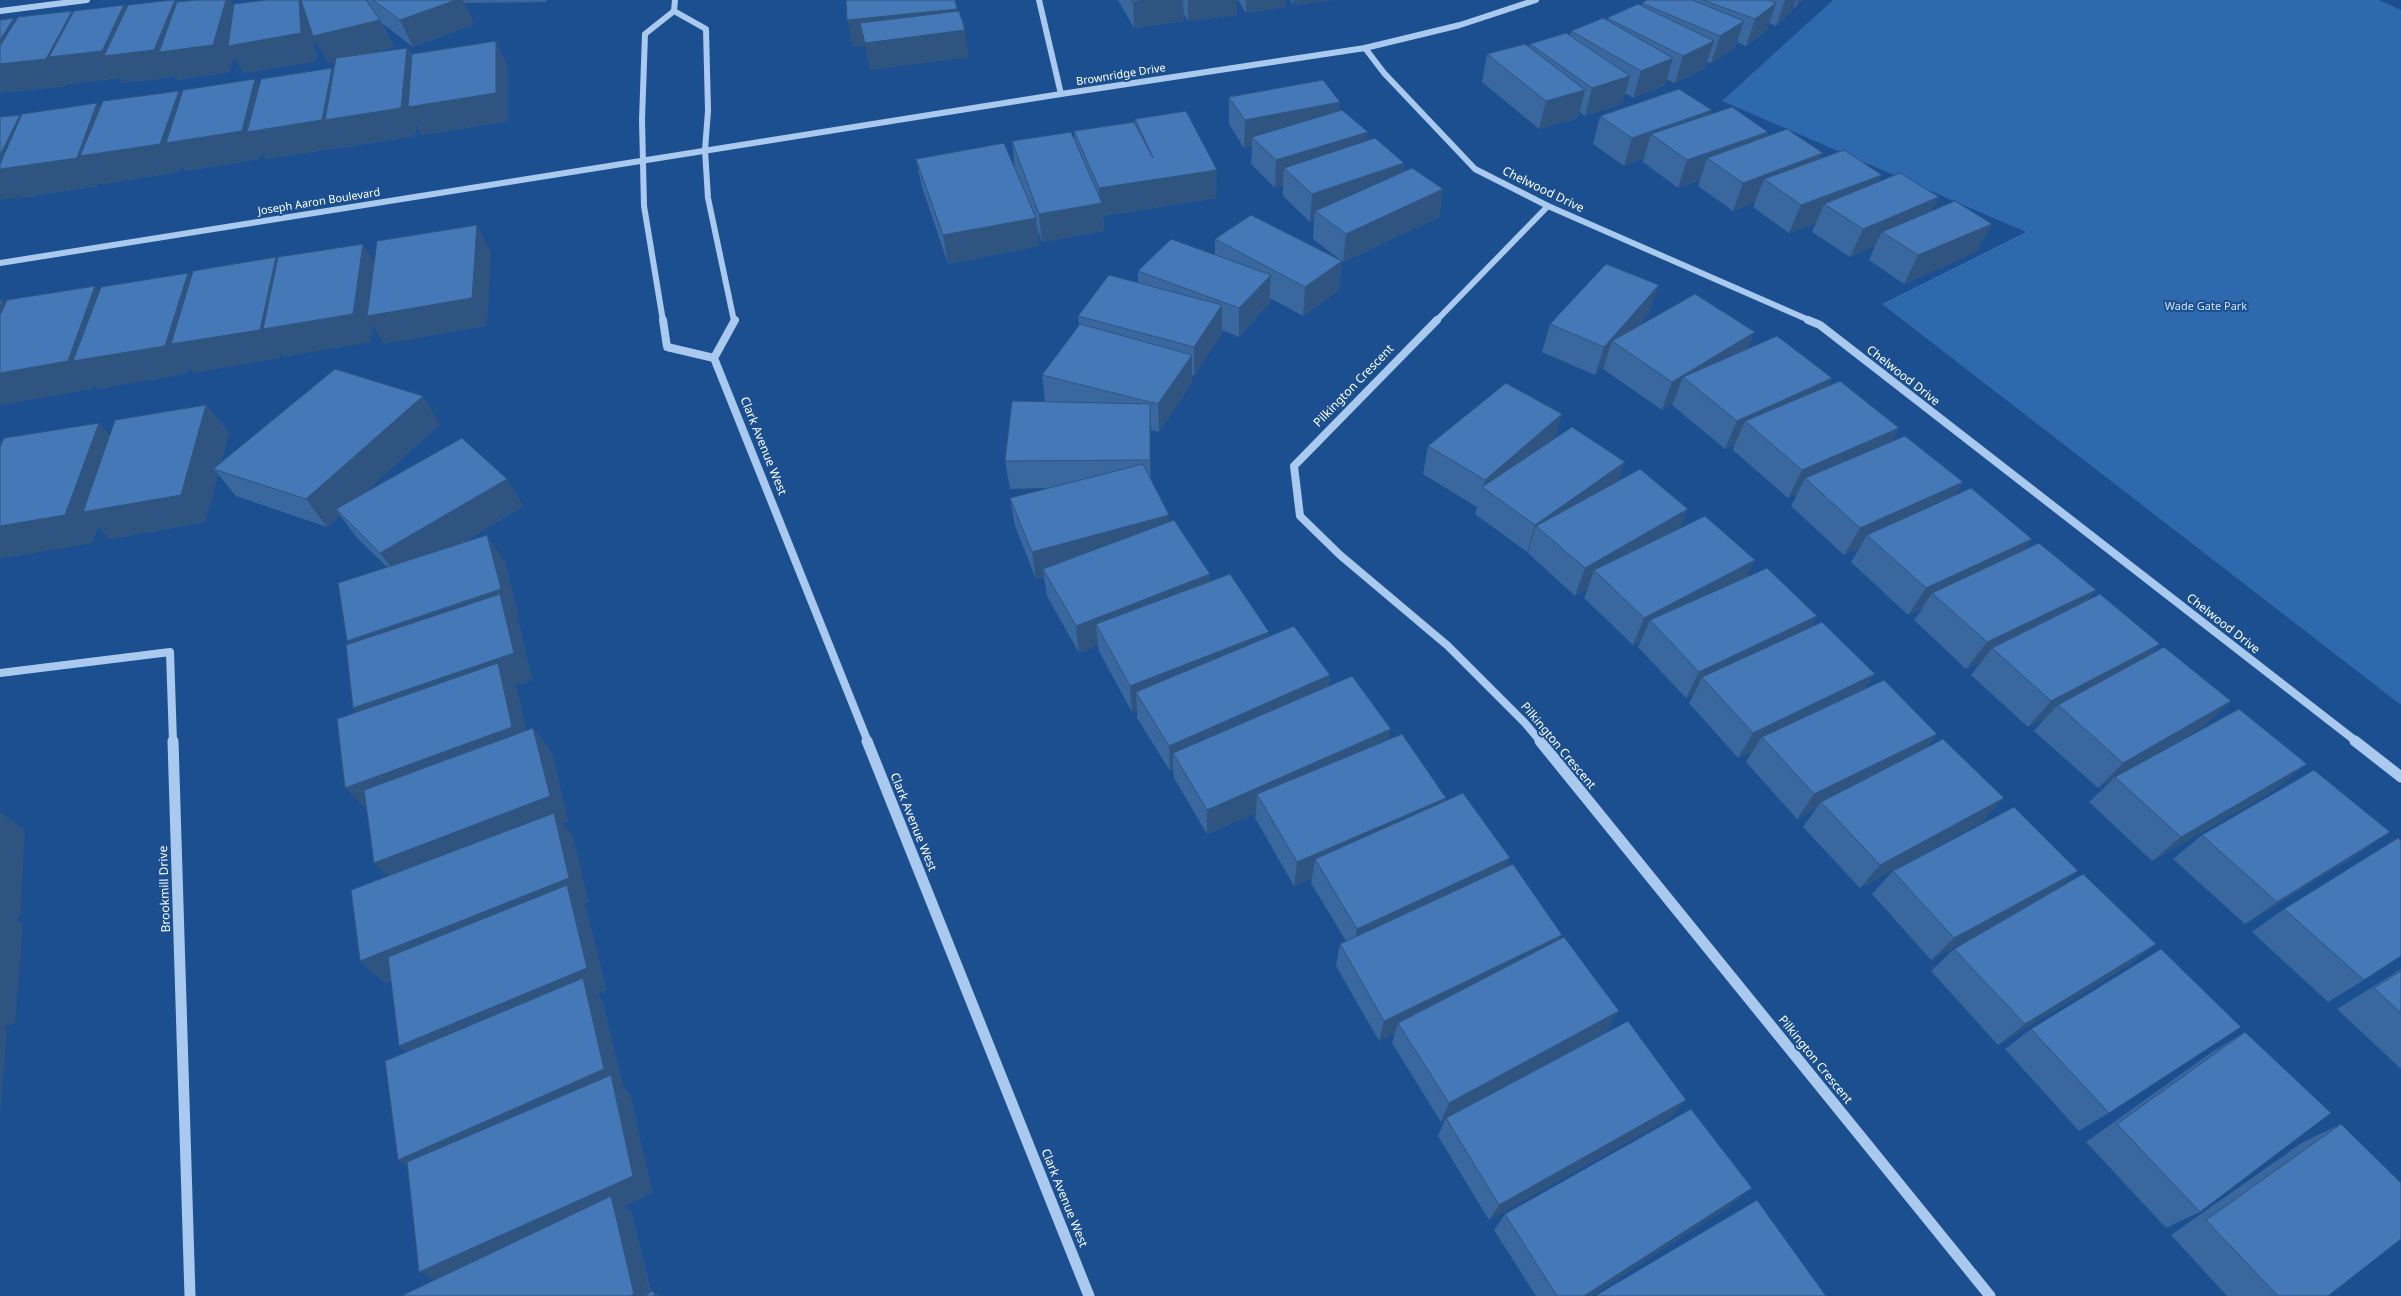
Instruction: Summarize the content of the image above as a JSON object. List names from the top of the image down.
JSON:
{
  "streets": {
    "street": [
      "Brownridge Drive",
      "Chelwood Drive",
      "Joseph Aaron Boulevard",
      "Pilkington Crescent",
      "Clark Avenue West",
      "Brookmill Drive"
    ]
  },
  "crossings": [
    ["Brownridge Drive", "Chelwood Drive"],
    ["Brownridge Drive", "Joseph Aaron Boulevard"],
    ["Chelwood Drive", "Pilkington Crescent"]
  ],
  "parks": ["Wade Gate Park"]
}
